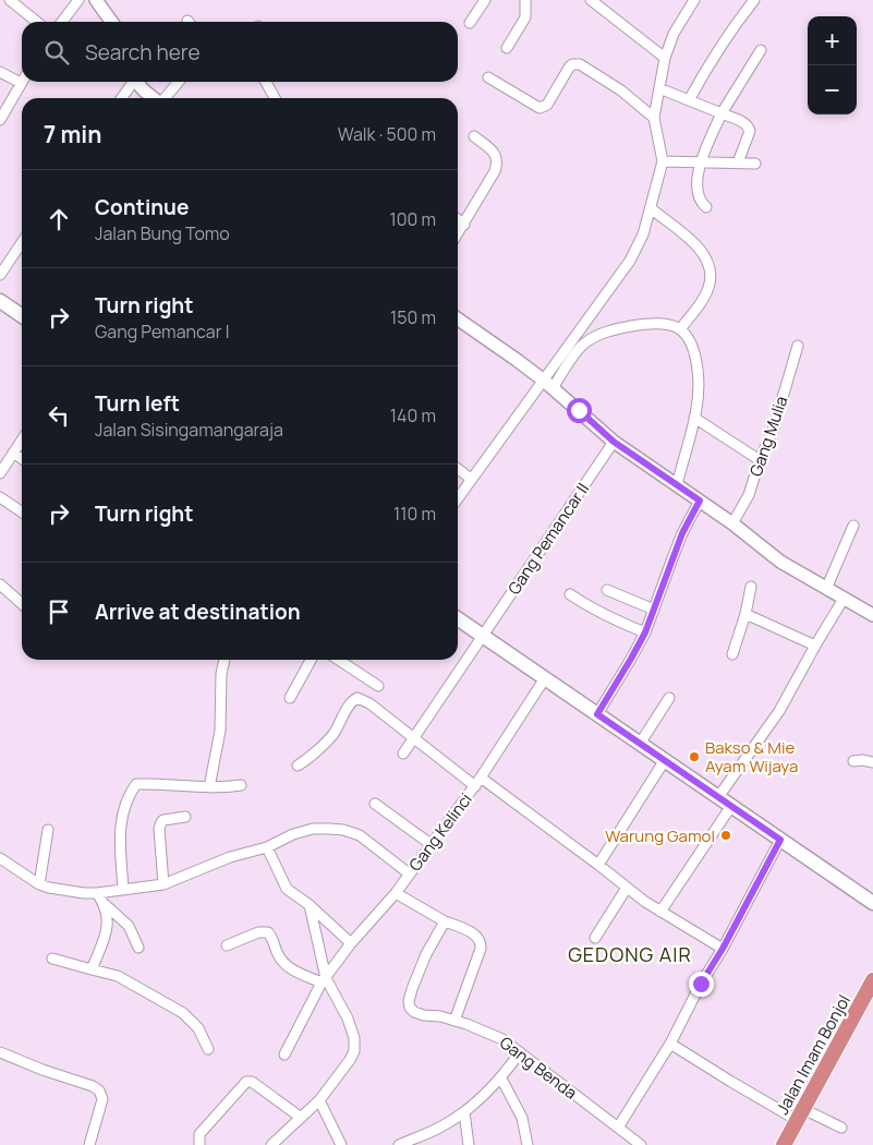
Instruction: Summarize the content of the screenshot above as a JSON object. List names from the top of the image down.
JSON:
{
  "streets": {
    "highway": ["Jalan Imam Bonjol"],
    "street": [
      "Gang Mulia",
      "Gang Pemancar II",
      "Gang Kelinci",
      "Gang Benda"
    ]
  },
  "districts": ["GEDONG AIR"],
  "places": ["Bakso & Mie Ayam Wijaya", "Warung Gamol"],
  "page": {
    "map_buttons": ["+", "−"],
    "search": "Search here",
    "heading": ["7 min", "Walk · 500 m"],
    "list": [
      ["Continue", "Jalan Bung Tomo", "100 m"],
      ["Turn right", "Gang Pemancar I", "150 m"],
      ["Turn left", "Jalan Sisingamangaraja", "140 m"],
      ["Turn right", "110 m"],
      "Arrive at destination"
    ]
  }
}
